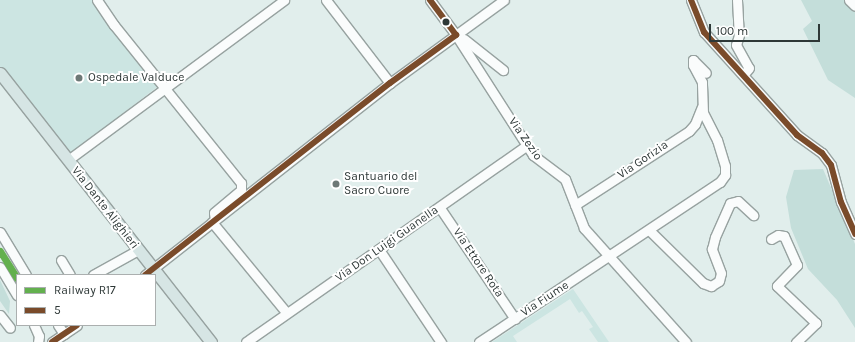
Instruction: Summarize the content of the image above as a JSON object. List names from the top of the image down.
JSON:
{
  "streets": {
    "main road": ["Via Dante Alighieri"],
    "street": [
      "Via Zezio",
      "Via Gorizia",
      "Via Don Luigi Guanella",
      "Via Ettore Rota",
      "Via Fiume"
    ]
  },
  "crossings": [
    ["Via Zezio", "Via Gorizia"],
    ["Via Zezio", "Via Don Luigi Guanella"],
    ["Via Zezio", "Via Fiume"],
    ["Via Gorizia", "Via Fiume"],
    ["Via Don Luigi Guanella", "Via Ettore Rota"],
    ["Via Ettore Rota", "Via Fiume"]
  ],
  "places": ["Ospedale Valduce", "Santuario del Sacro Cuore"],
  "lines": ["transit line 5", "rail line R17"],
  "legend": ["Railway R17", "5"],
  "scale_bar": "100 m"
}
